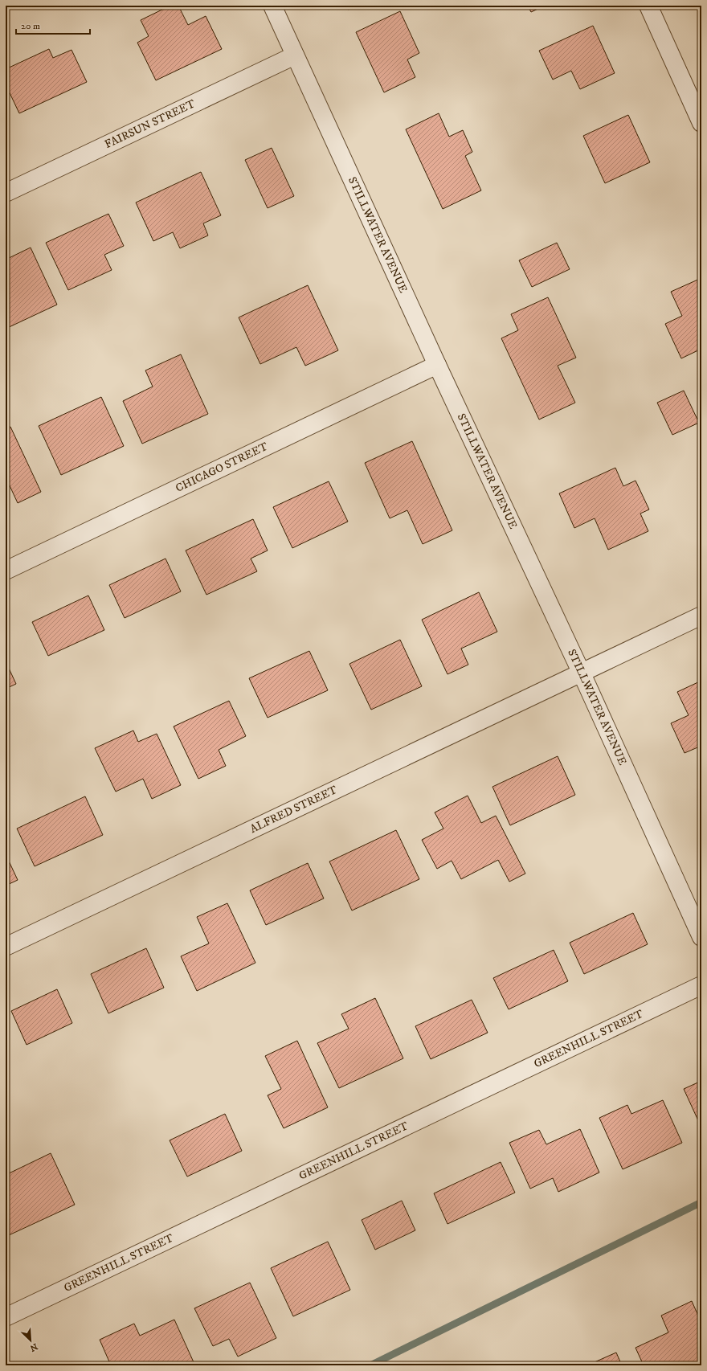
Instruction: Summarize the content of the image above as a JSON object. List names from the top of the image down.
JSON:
{
  "streets": {
    "street": [
      "FAIRSUN STREET",
      "STILLWATER AVENUE",
      "CHICAGO STREET",
      "ALFRED STREET",
      "GREENHILL STREET"
    ]
  },
  "crossings": [
    ["FAIRSUN STREET", "STILLWATER AVENUE"],
    ["STILLWATER AVENUE", "CHICAGO STREET"],
    ["STILLWATER AVENUE", "ALFRED STREET"]
  ],
  "scale_bar": "20 m",
  "north": "bottom right"
}
